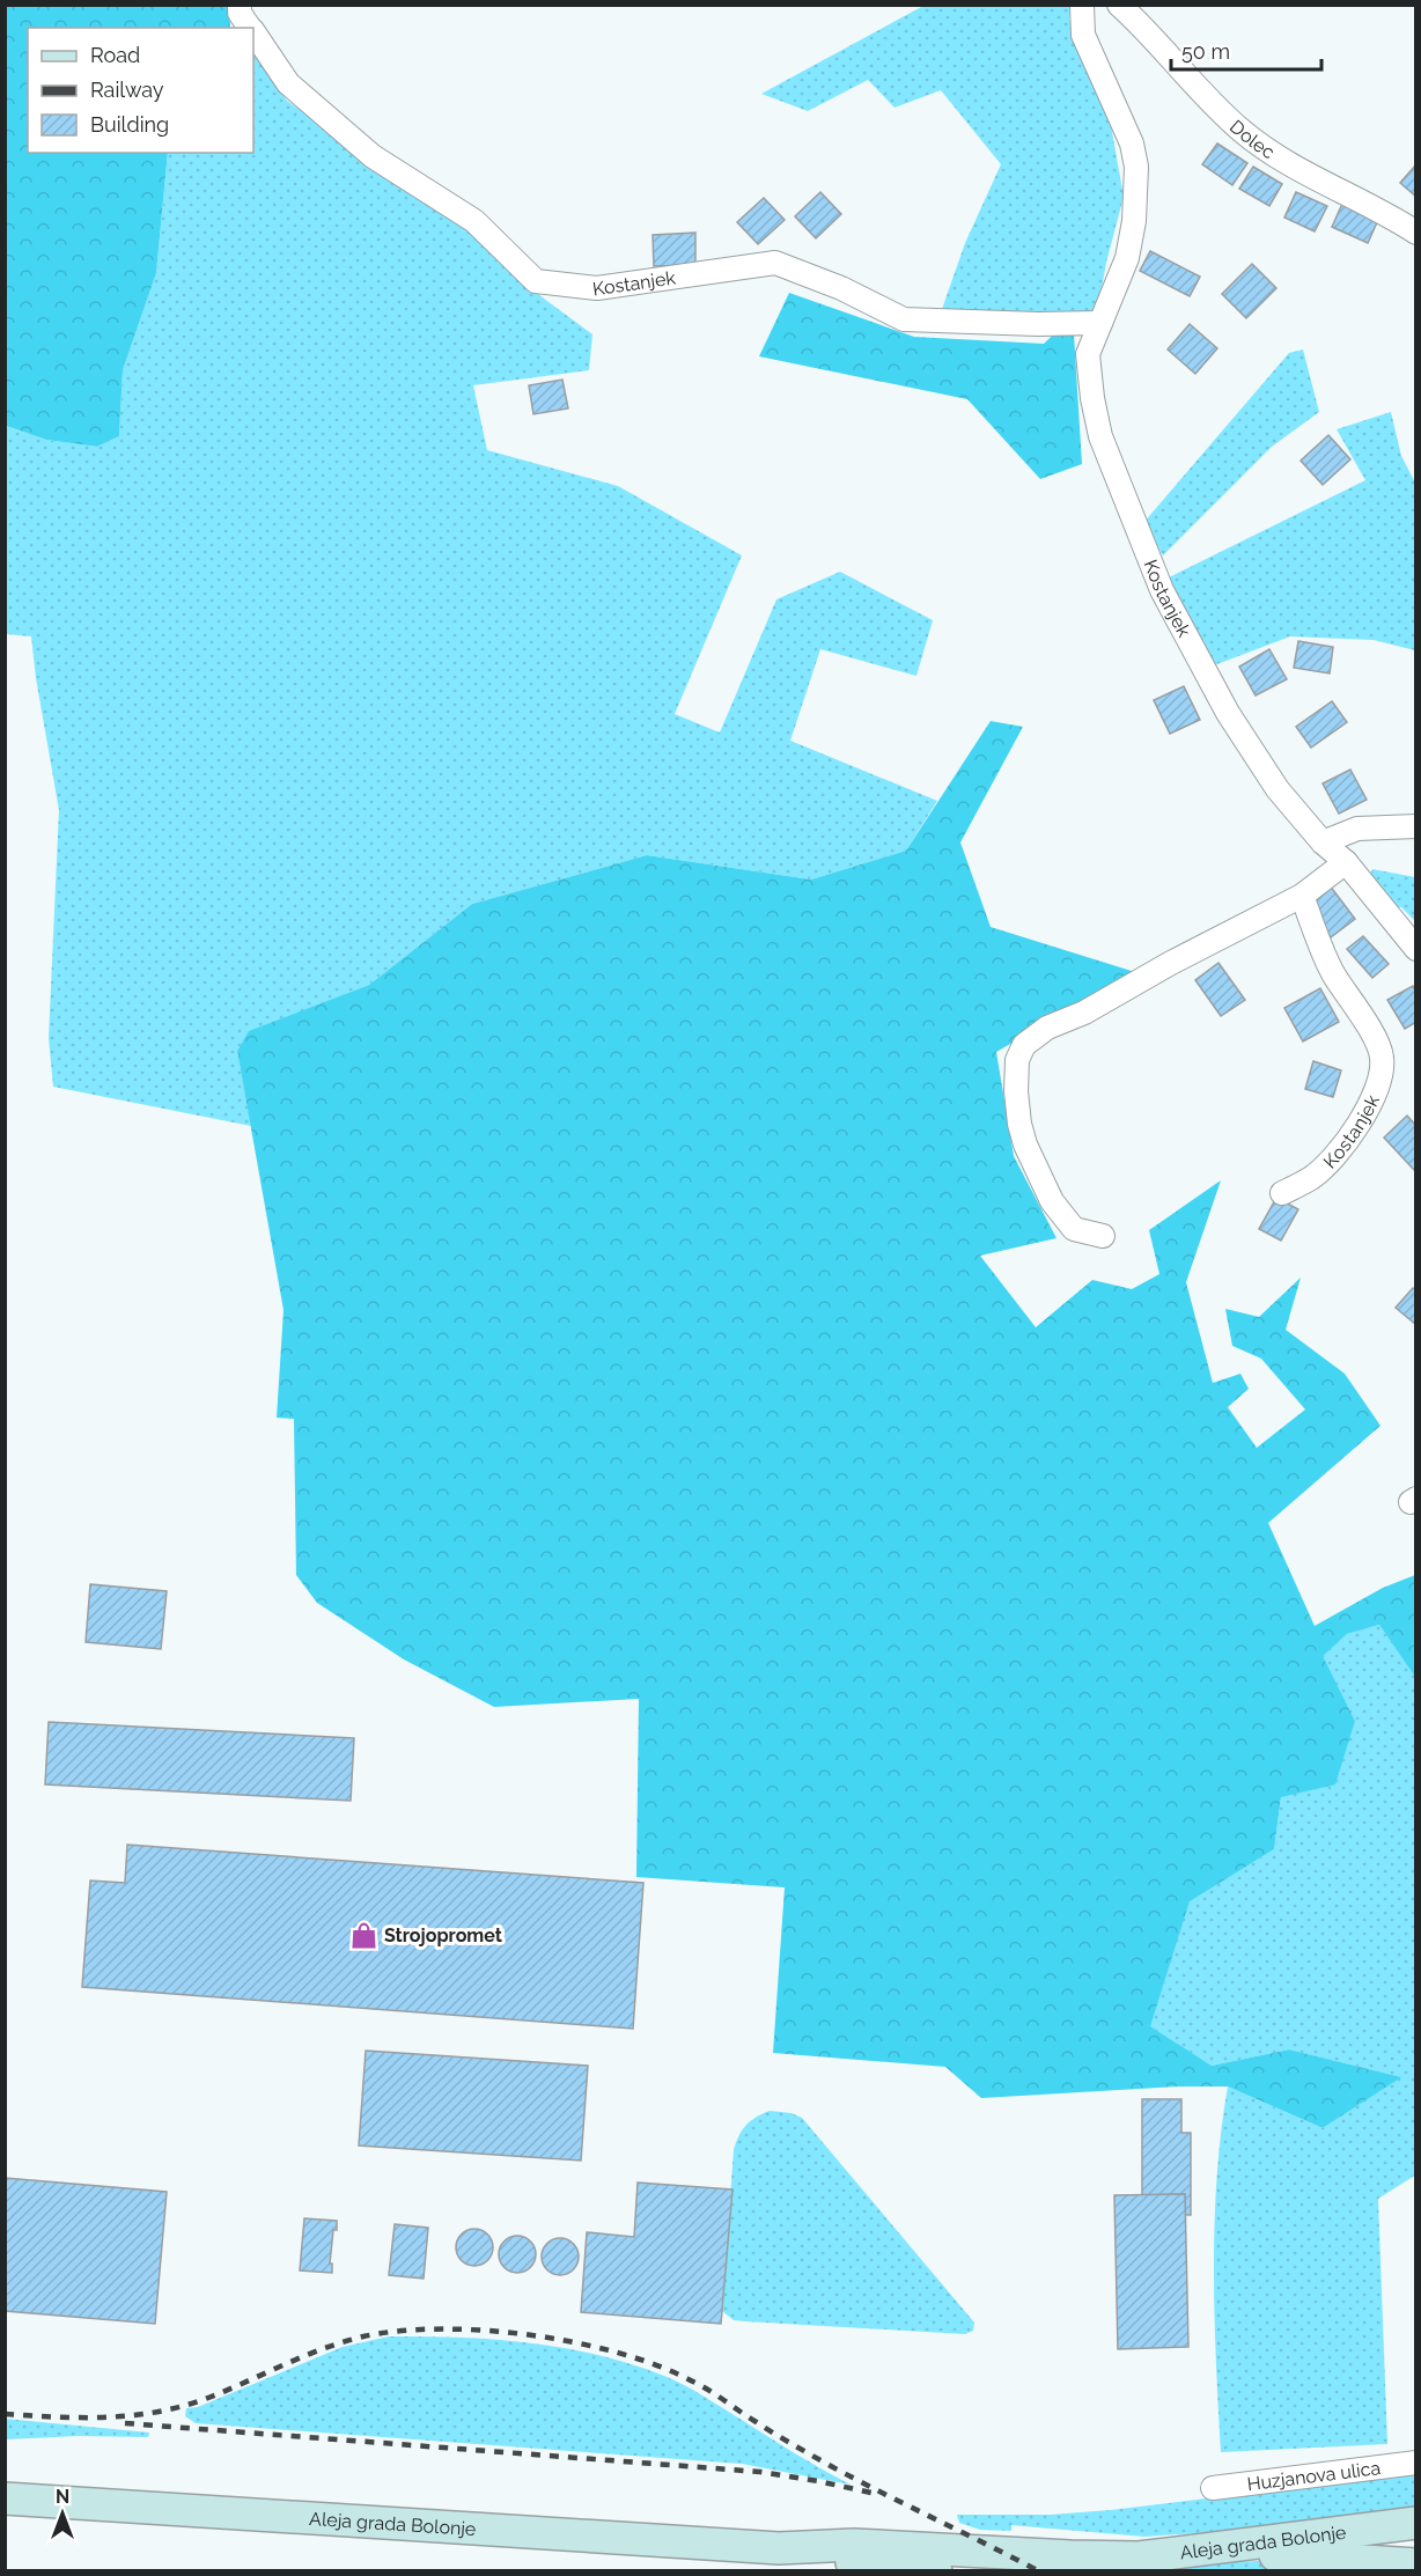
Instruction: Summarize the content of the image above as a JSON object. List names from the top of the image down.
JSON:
{
  "streets": {
    "main road": ["Aleja grada Bolonje"],
    "street": ["Dolec", "Kostanjek", "Huzjanova ulica"]
  },
  "places": {
    "shop": ["Strojopromet"]
  },
  "legend": ["Road", "Railway", "Building"],
  "scale_bar": "50 m",
  "north": "top"
}
